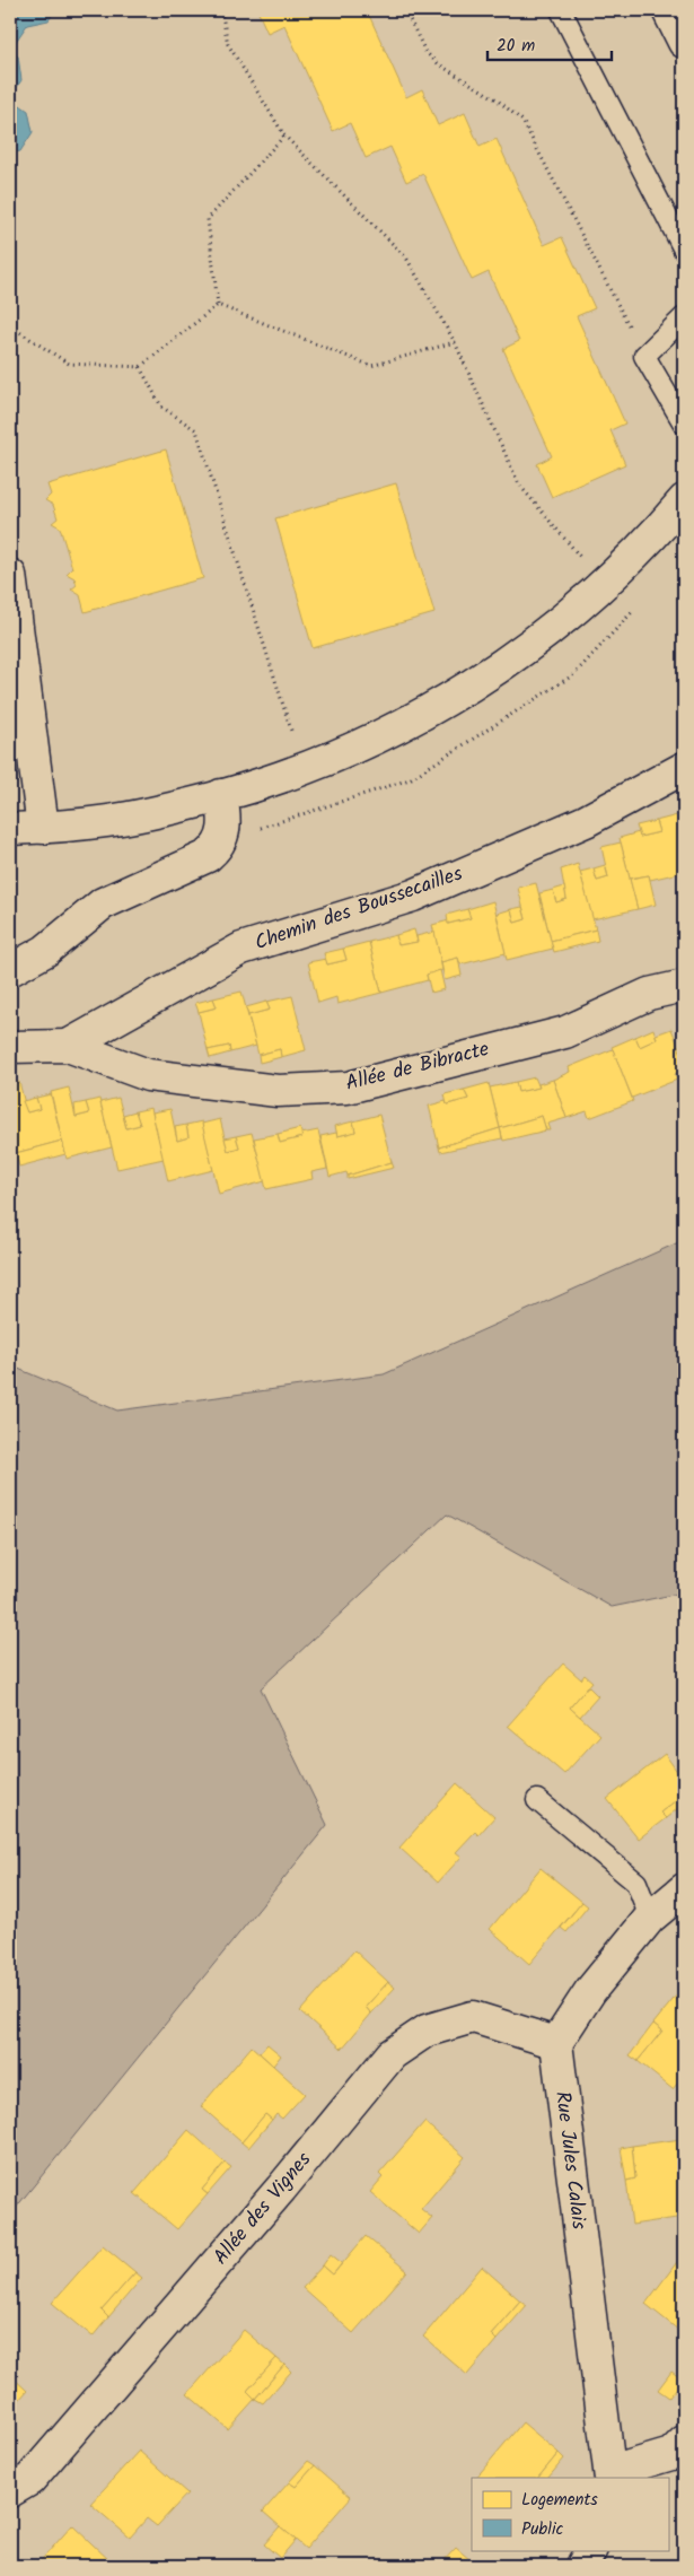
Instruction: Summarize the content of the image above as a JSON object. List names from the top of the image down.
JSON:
{
  "streets": {
    "street": [
      "Chemin des Boussecailles",
      "Allée de Bibracte",
      "Rue Jules Calais",
      "Allée des Vignes"
    ]
  },
  "crossings": [
    ["Chemin des Boussecailles", "Allée de Bibracte"],
    ["Rue Jules Calais", "Allée des Vignes"]
  ],
  "legend": ["Logements", "Public"],
  "scale_bar": "20 m"
}
